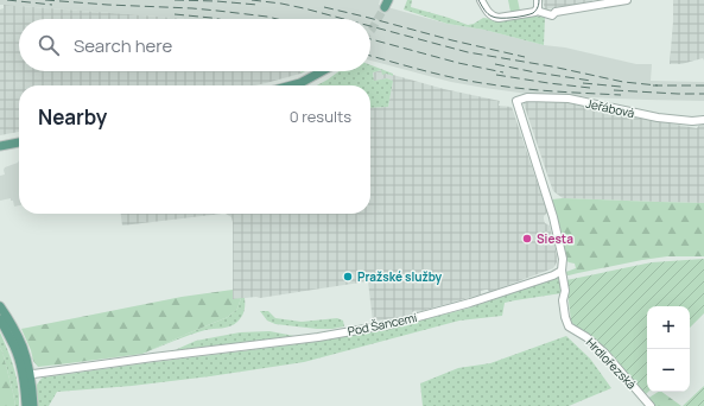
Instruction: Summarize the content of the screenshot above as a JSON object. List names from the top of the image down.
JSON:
{
  "streets": {
    "street": ["Jeřábová", "Pod Šancemi", "Hrdlořezská"]
  },
  "crossings": [
    ["Jeřábová", "Pod Šancemi"],
    ["Jeřábová", "Hrdlořezská"],
    ["Pod Šancemi", "Hrdlořezská"]
  ],
  "places": ["Siesta", "Pražské služby"],
  "page": {
    "search": "Search here",
    "heading": ["Nearby", "0 results"],
    "map_buttons": ["+", "−"]
  }
}
